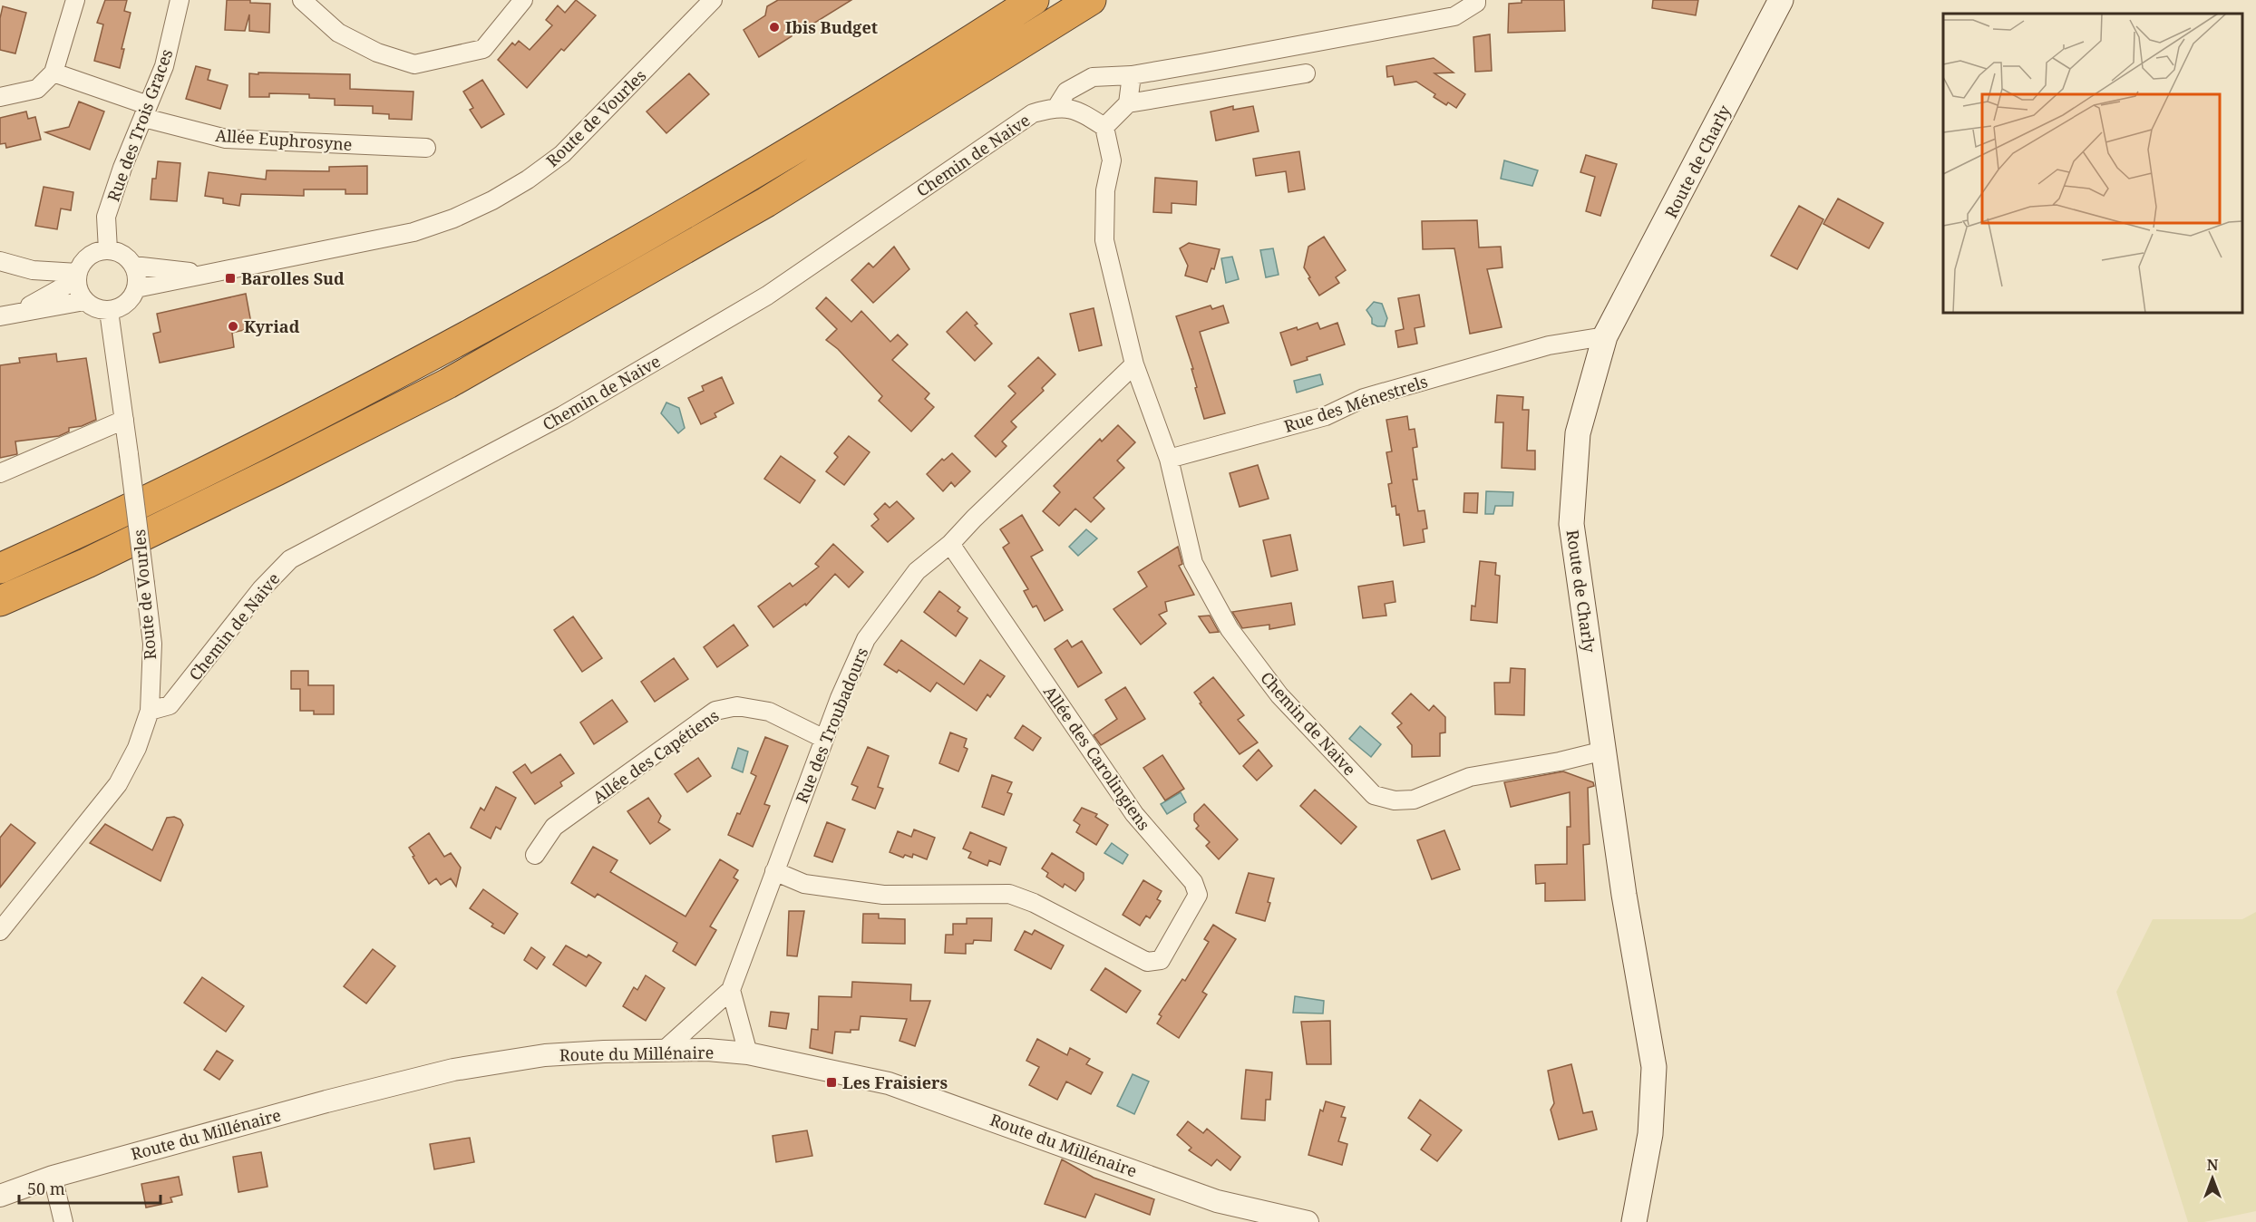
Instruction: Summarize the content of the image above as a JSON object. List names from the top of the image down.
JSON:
{
  "streets": {
    "main road": ["Route de Charly"],
    "street": [
      "Route de Vourles",
      "Rue des Trois Graces",
      "Allée Euphrosyne",
      "Chemin de Naive",
      "Rue des Ménestrels",
      "Rue des Troubadours",
      "Allée des Capétiens",
      "Allée des Carolingiens",
      "Route du Millénaire"
    ]
  },
  "crossings": [
    ["Route de Vourles", "Rue des Trois Graces"],
    ["Route de Vourles", "Chemin de Naive"],
    ["Rue des Trois Graces", "Allée Euphrosyne"],
    ["Chemin de Naive", "Route de Charly"],
    ["Chemin de Naive", "Rue des Ménestrels"],
    ["Chemin de Naive", "Rue des Troubadours"],
    ["Route de Charly", "Rue des Ménestrels"],
    ["Rue des Troubadours", "Allée des Capétiens"],
    ["Rue des Troubadours", "Allée des Carolingiens"],
    ["Rue des Troubadours", "Route du Millénaire"]
  ],
  "places": {
    "other": ["Ibis Budget", "Kyriad"],
    "transit": ["Barolles Sud", "Les Fraisiers"]
  },
  "scale_bar": "50 m",
  "north": "top"
}
